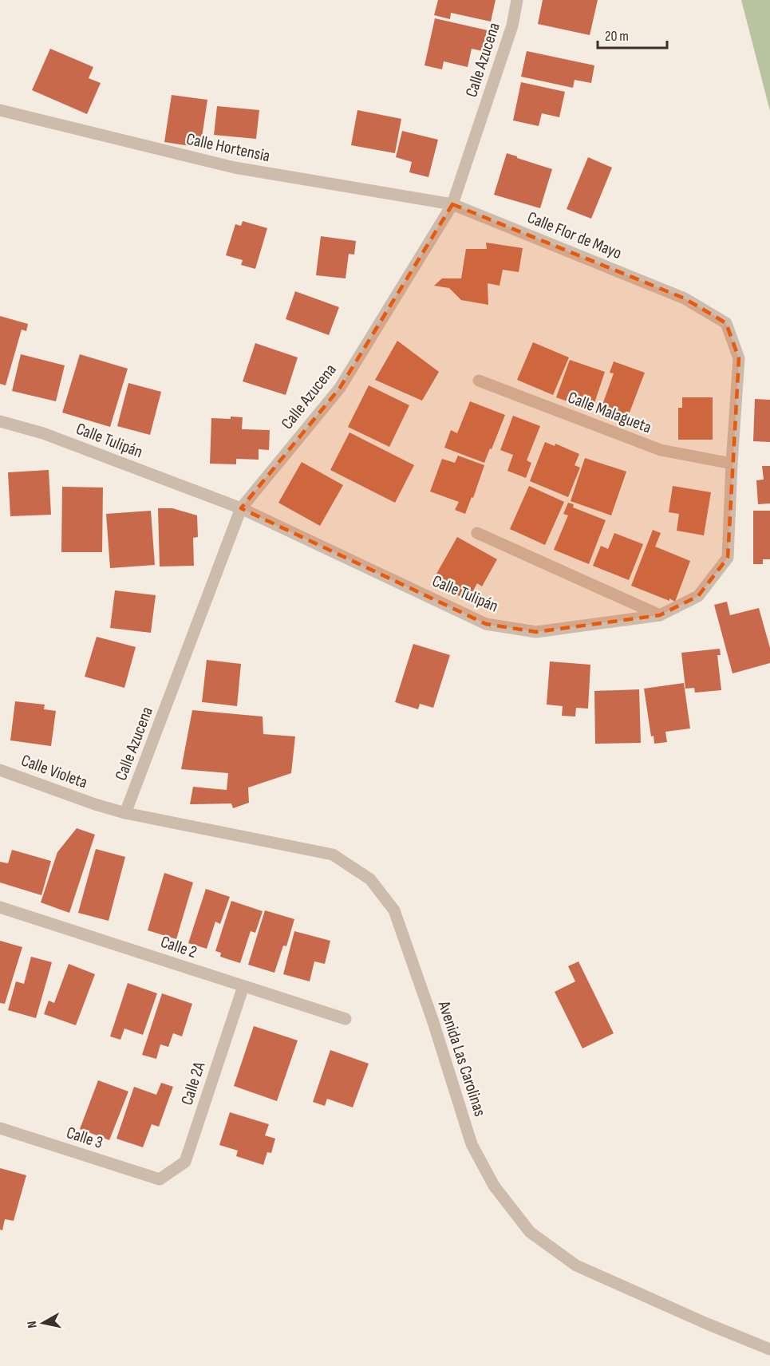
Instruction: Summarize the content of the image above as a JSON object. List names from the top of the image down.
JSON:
{
  "streets": {
    "street": [
      "Calle Azucena",
      "Calle Hortensia",
      "Calle Flor de Mayo",
      "Calle Malagueta",
      "Calle Tulipán",
      "Calle Violeta",
      "Calle 2",
      "Avenida Las Carolinas",
      "Calle 2A",
      "Calle 3"
    ]
  },
  "crossings": [
    ["Calle Azucena", "Calle Hortensia"],
    ["Calle Azucena", "Calle Flor de Mayo"],
    ["Calle Azucena", "Calle Tulipán"],
    ["Calle Azucena", "Calle Violeta"],
    ["Calle Azucena", "Avenida Las Carolinas"],
    ["Calle Hortensia", "Calle Flor de Mayo"],
    ["Calle Flor de Mayo", "Calle Tulipán"],
    ["Calle Malagueta", "Calle Tulipán"],
    ["Calle Violeta", "Avenida Las Carolinas"],
    ["Calle 2", "Calle 2A"],
    ["Calle 2A", "Calle 3"]
  ],
  "scale_bar": "20 m",
  "north": "left"
}
